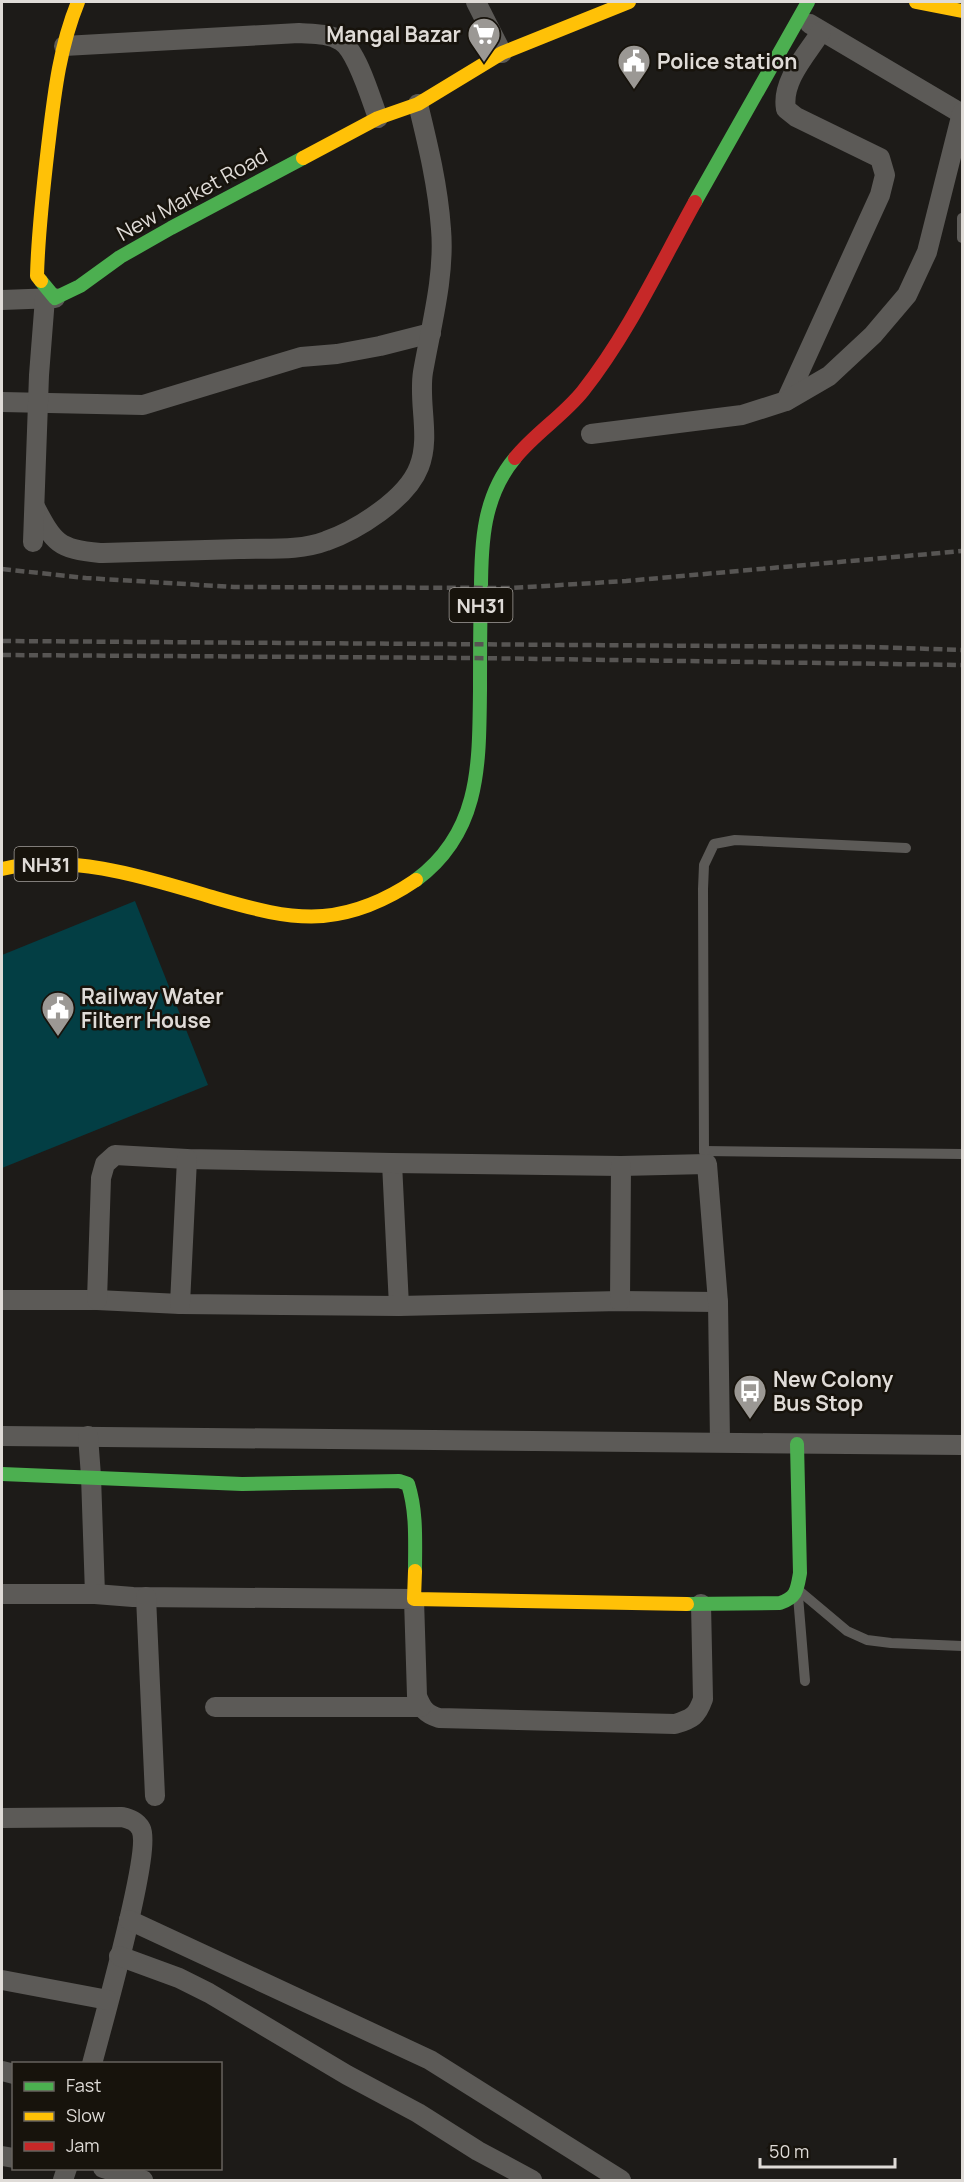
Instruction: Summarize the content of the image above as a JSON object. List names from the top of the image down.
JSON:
{
  "streets": {
    "main road": ["New Market Road", "NH31"]
  },
  "places": {
    "supermarket": ["Mangal Bazar"],
    "public building": ["Police station", "Railway Water Filterr House"],
    "bus stop": ["New Colony Bus Stop"]
  },
  "legend": ["Fast", "Slow", "Jam"],
  "scale_bar": "50 m"
}
